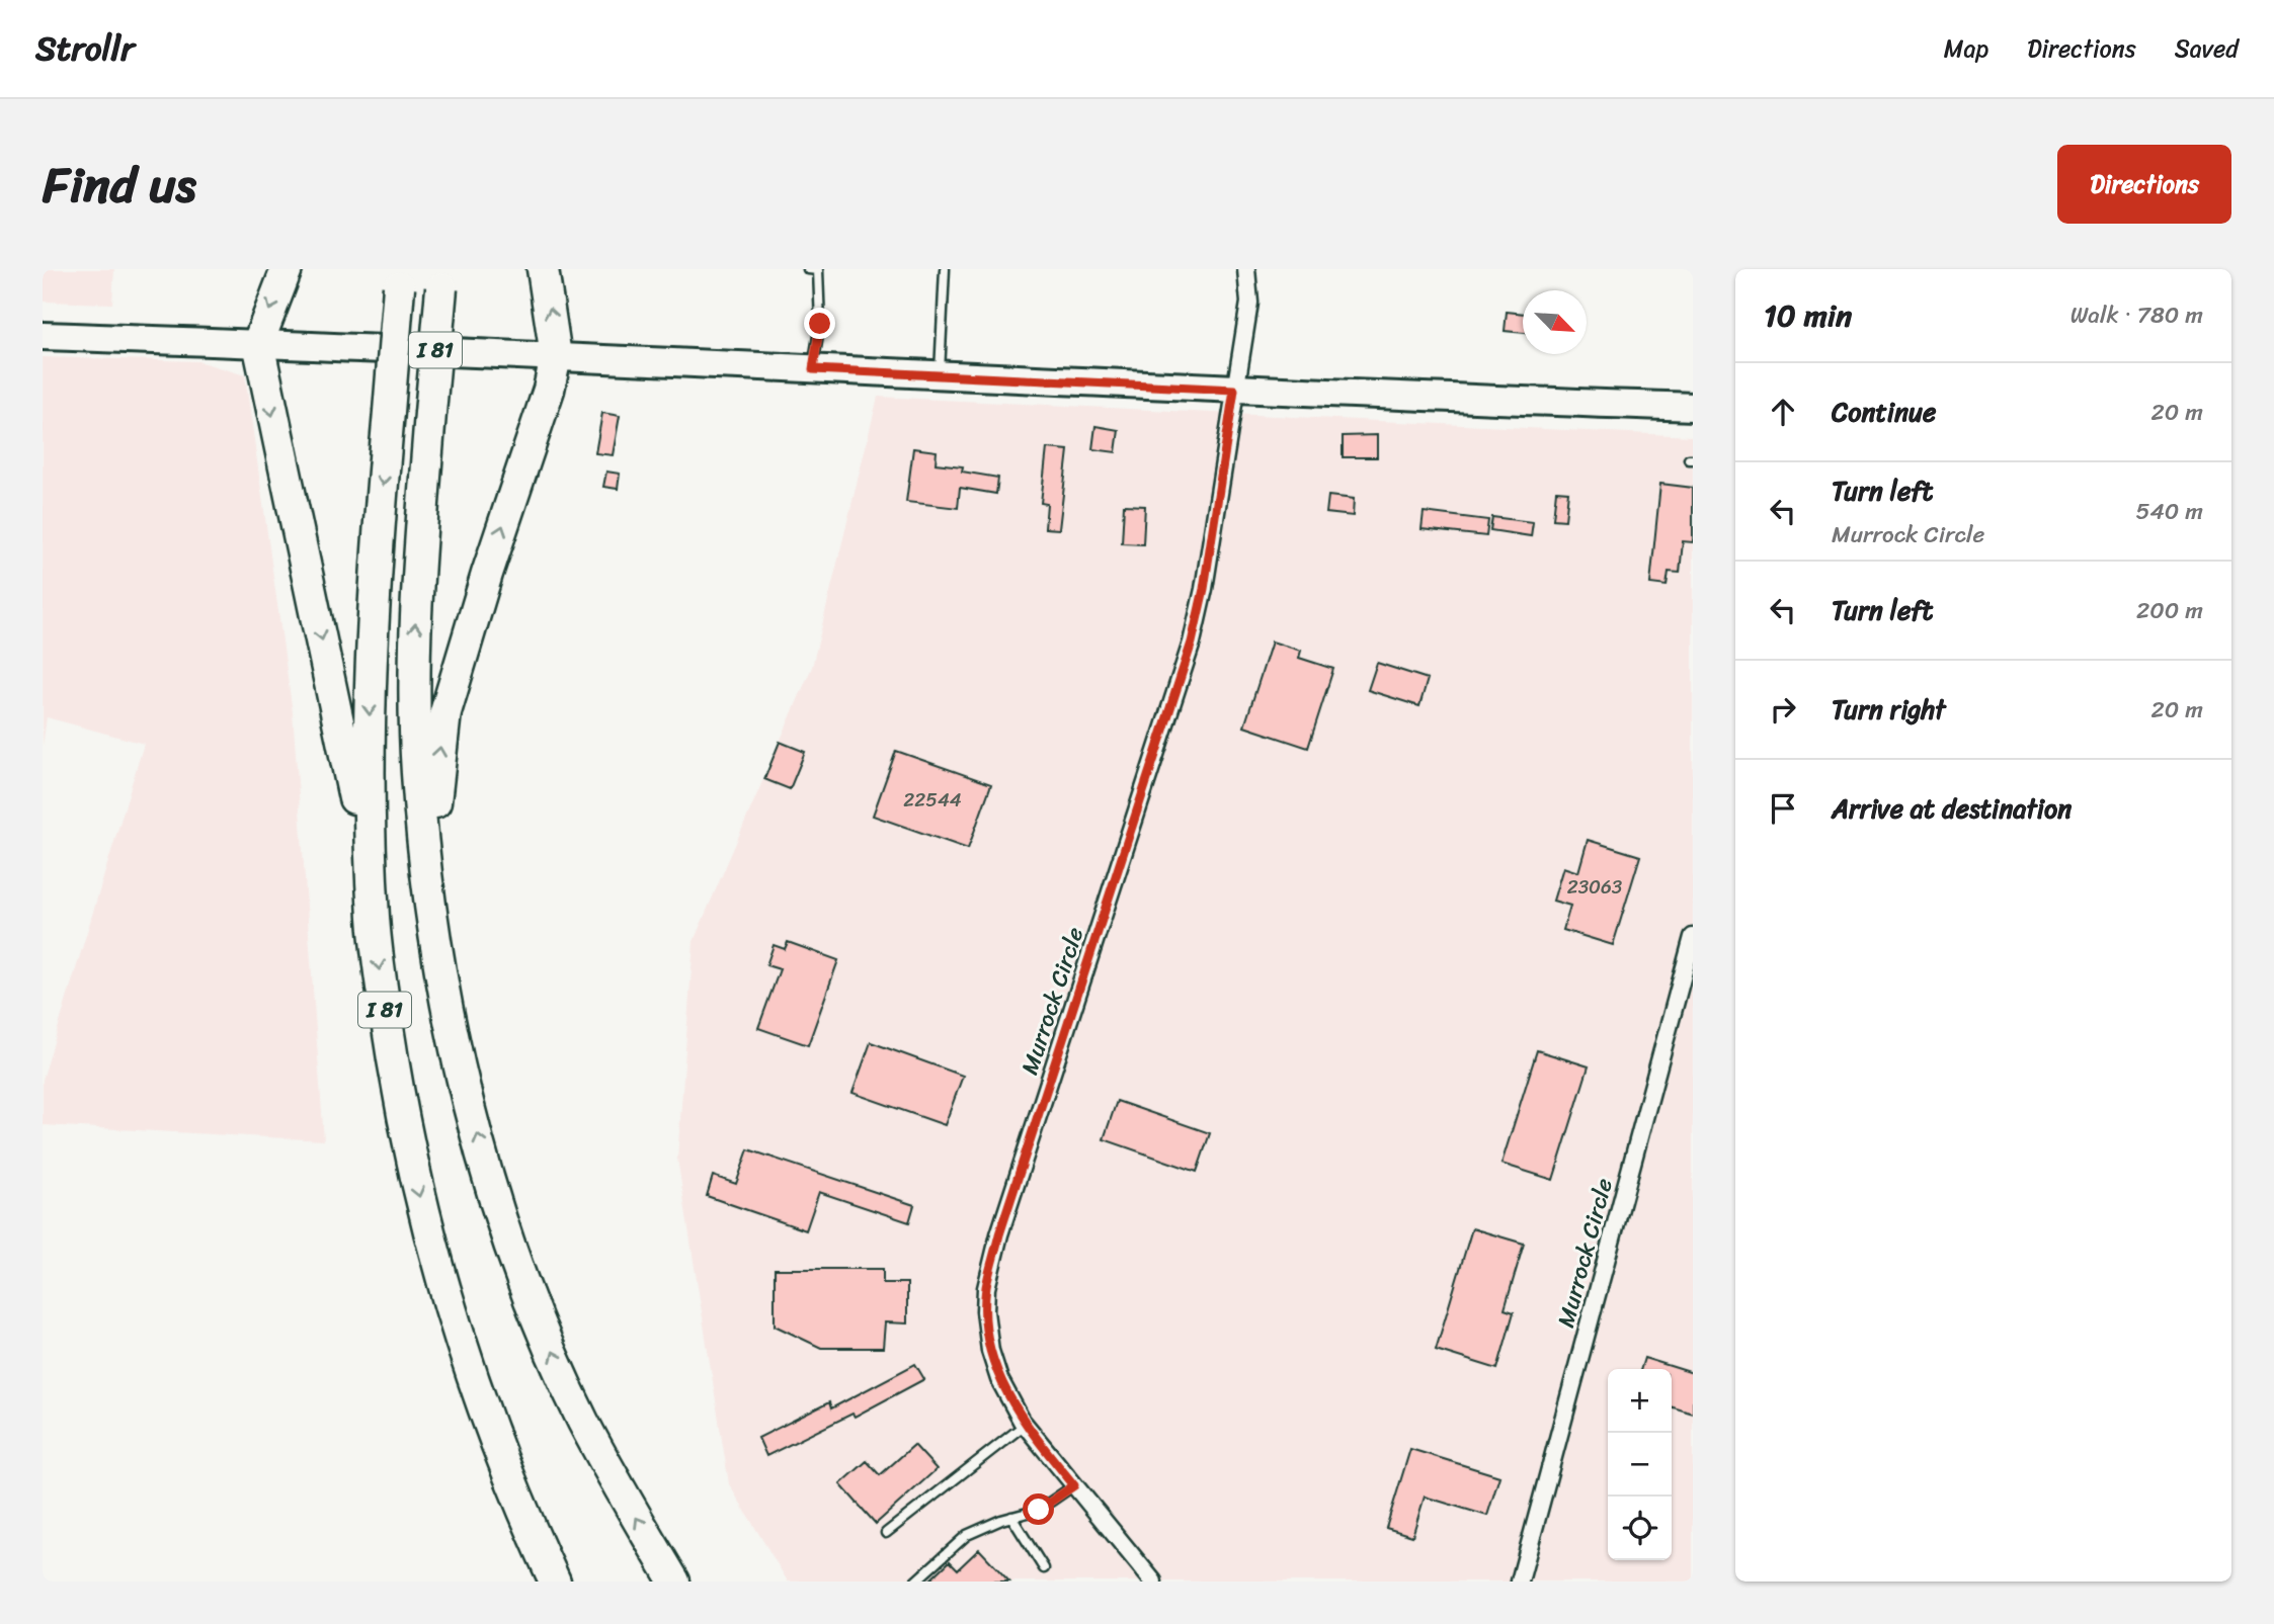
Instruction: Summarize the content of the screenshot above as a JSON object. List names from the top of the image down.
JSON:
{
  "streets": {
    "highway": ["I 81"],
    "street": ["Murrock Circle"]
  },
  "house_numbers": ["22544", "23063"],
  "north": "bottom right",
  "page": {
    "header": "Strollr",
    "nav": ["Map", "Directions", "Saved"],
    "title": "Find us",
    "buttons": "Directions",
    "heading": ["10 min", "Walk · 780 m"],
    "list": [
      ["Continue", "20 m"],
      ["Turn left", "Murrock Circle", "540 m"],
      ["Turn left", "200 m"],
      ["Turn right", "20 m"],
      "Arrive at destination"
    ],
    "map_buttons": ["+", "−"]
  }
}
